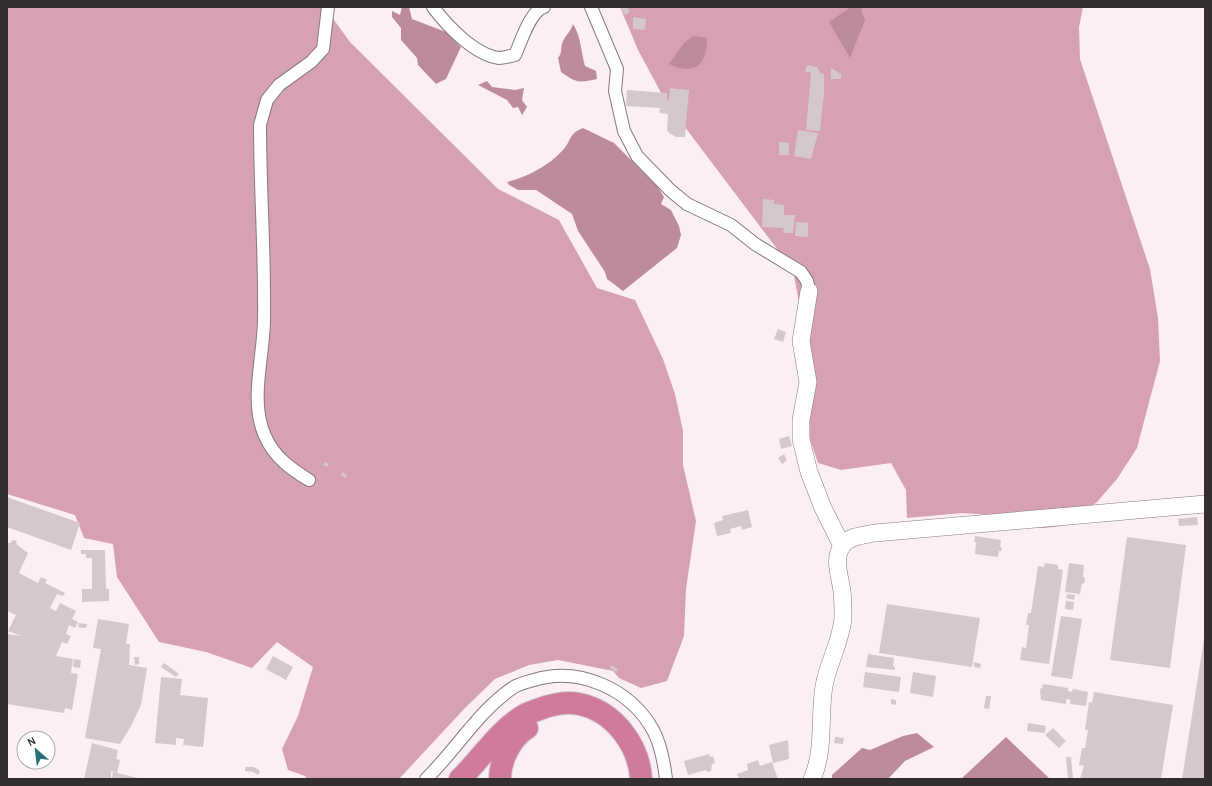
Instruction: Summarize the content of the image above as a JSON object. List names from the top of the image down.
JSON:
{
  "north": "top left"
}
